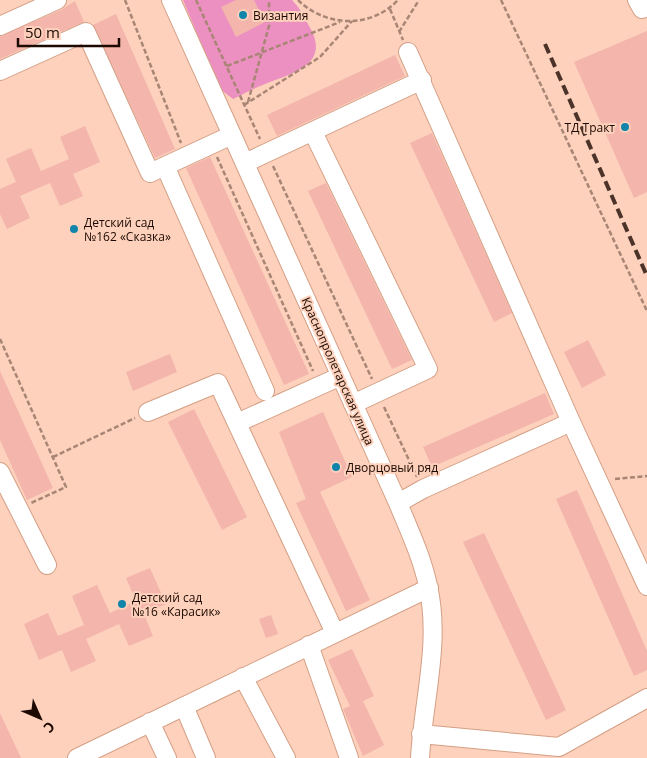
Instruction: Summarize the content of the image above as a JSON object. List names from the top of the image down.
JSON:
{
  "streets": {
    "street": ["Краснопролетарская улица"]
  },
  "places": [
    "Византия",
    "ТД Тракт",
    "Детский сад №162 «Сказка»",
    "Дворцовый ряд",
    "Детский сад №16 «Карасик»"
  ],
  "scale_bar": "50 m",
  "north": "bottom right"
}
